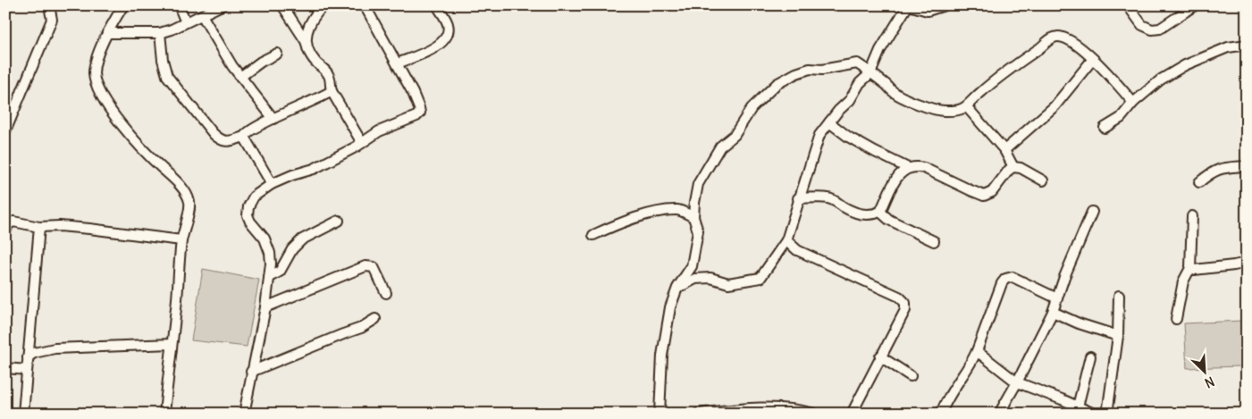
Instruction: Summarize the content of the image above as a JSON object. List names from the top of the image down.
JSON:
{
  "north": "bottom right"
}
